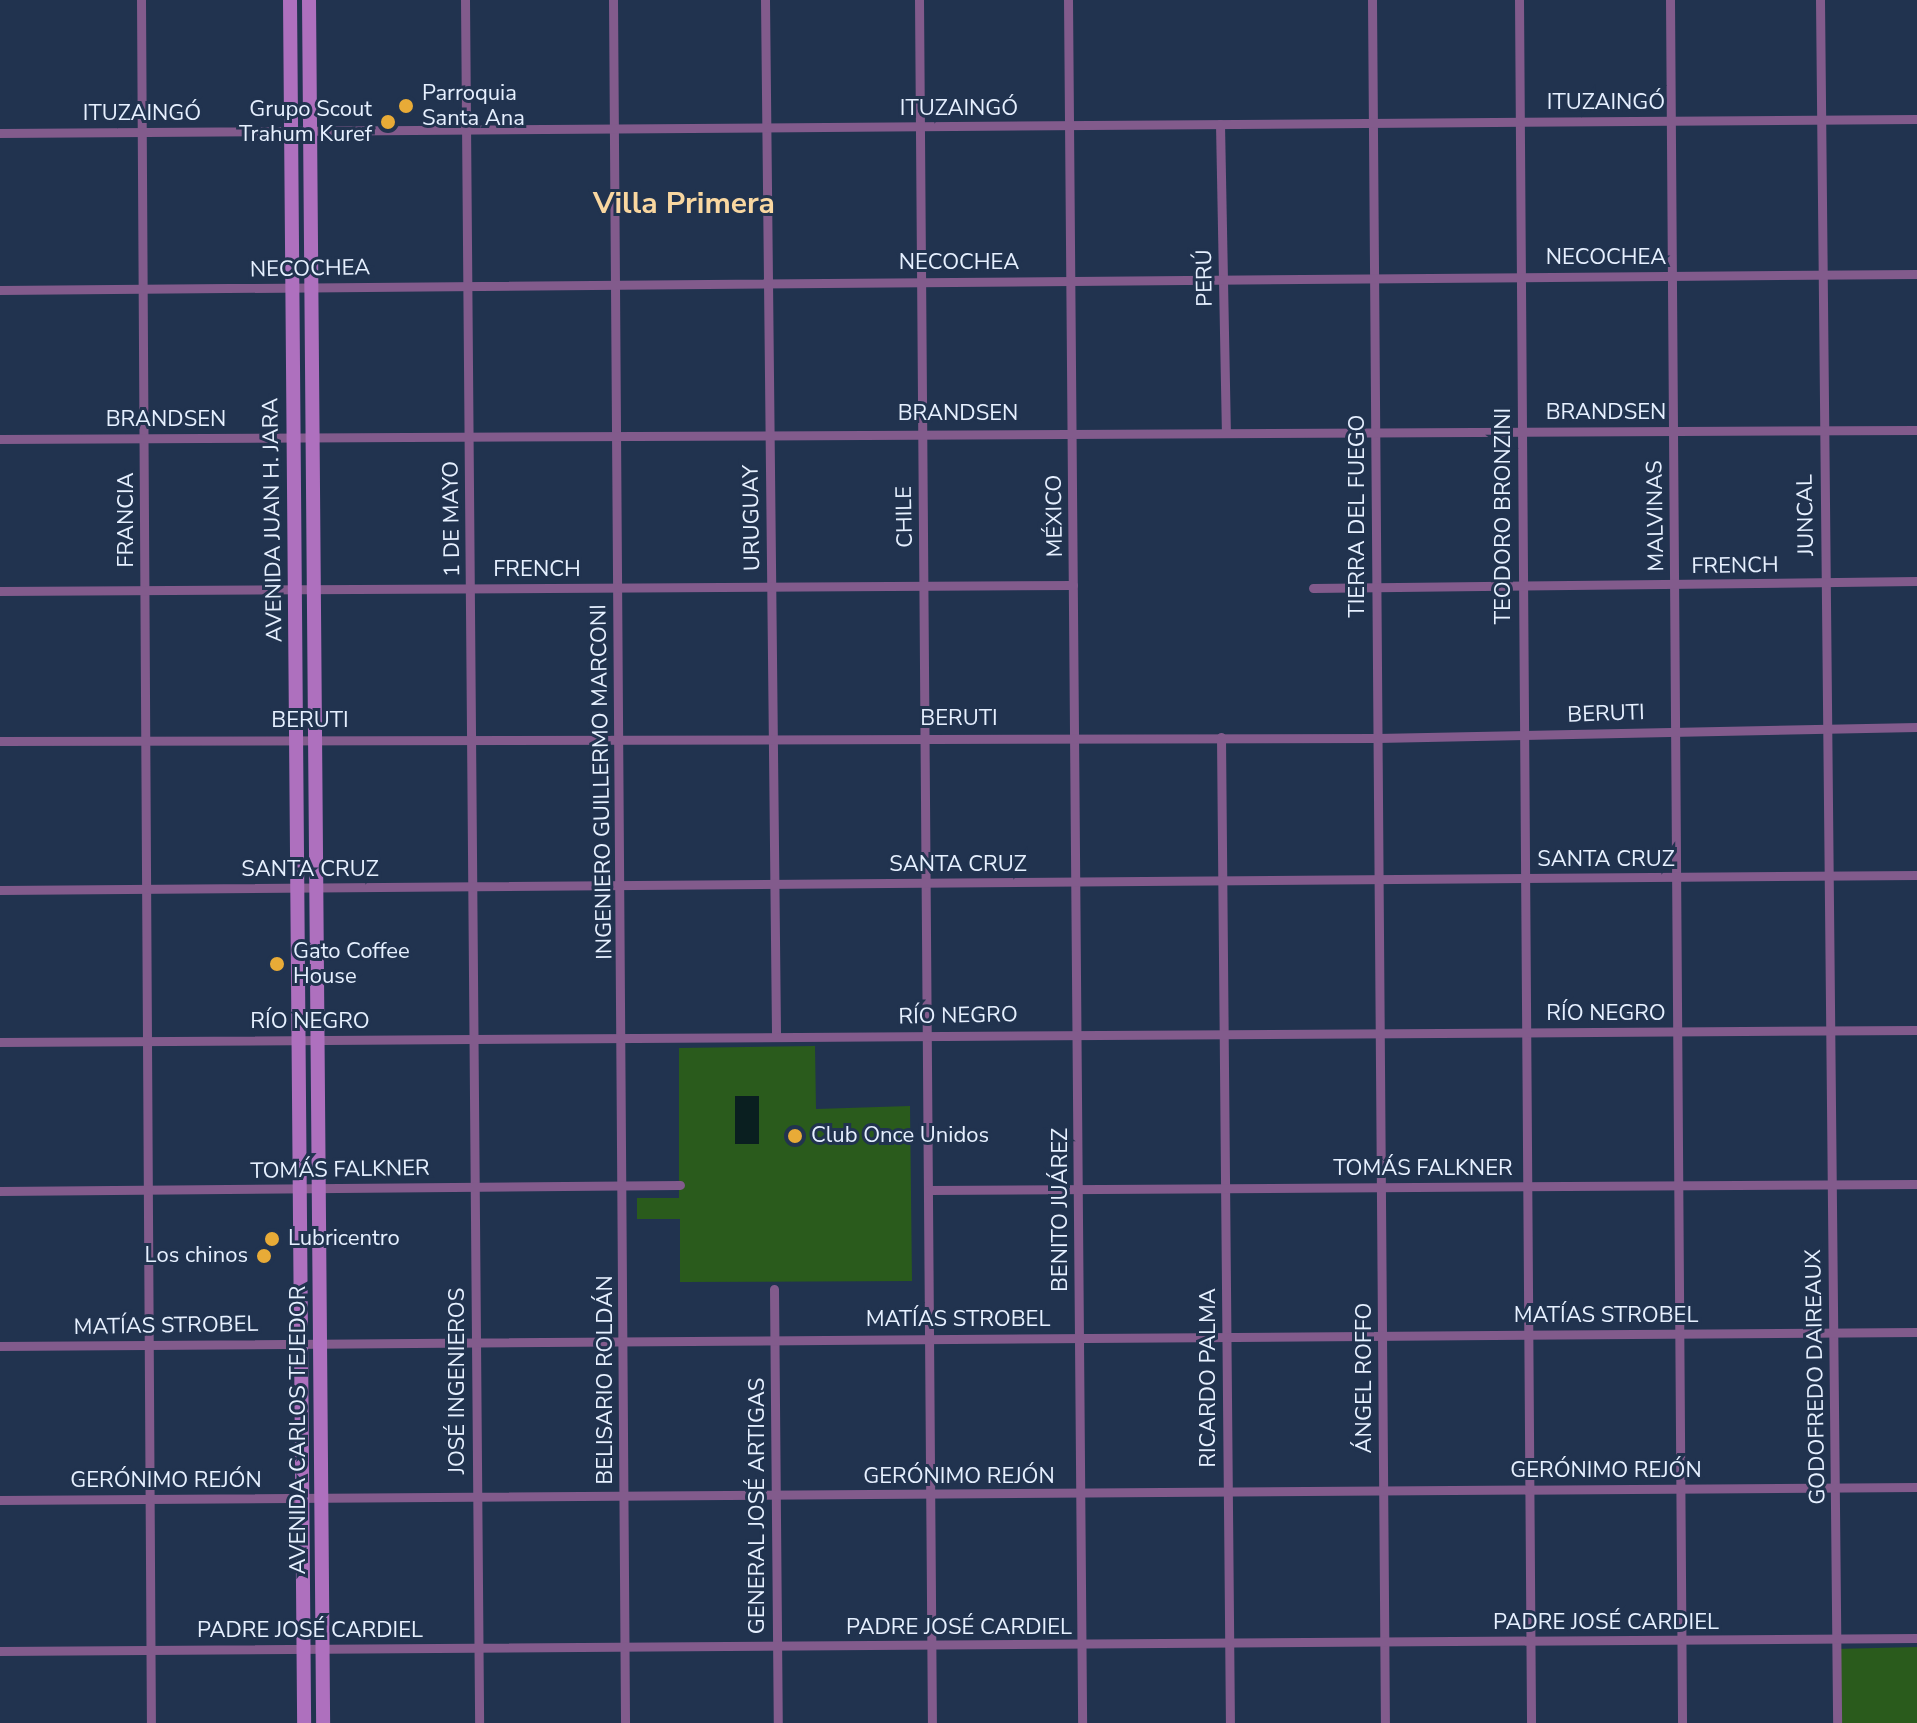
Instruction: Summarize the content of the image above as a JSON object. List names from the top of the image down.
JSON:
{
  "streets": {
    "main road": ["AVENIDA JUAN H. JARA", "AVENIDA CARLOS TEJEDOR"],
    "street": [
      "ITUZAINGÓ",
      "NECOCHEA",
      "PERÚ",
      "BRANDSEN",
      "JUNCAL",
      "MÉXICO",
      "TIERRA DEL FUEGO",
      "TEODORO BRONZINI",
      "MALVINAS",
      "CHILE",
      "URUGUAY",
      "1 DE MAYO",
      "FRANCIA",
      "FRENCH",
      "BERUTI",
      "INGENIERO GUILLERMO MARCONI",
      "SANTA CRUZ",
      "RÍO NEGRO",
      "TOMÁS FALKNER",
      "BENITO JUÁREZ",
      "MATÍAS STROBEL",
      "GODOFREDO DAIREAUX",
      "RICARDO PALMA",
      "ÁNGEL ROFFO",
      "BELISARIO ROLDÁN",
      "JOSÉ INGENIEROS",
      "GERÓNIMO REJÓN",
      "GENERAL JOSÉ ARTIGAS",
      "PADRE JOSÉ CARDIEL"
    ]
  },
  "crossings": [
    ["ITUZAINGÓ", "PERÚ"],
    ["ITUZAINGÓ", "JUNCAL"],
    ["ITUZAINGÓ", "MÉXICO"],
    ["ITUZAINGÓ", "TIERRA DEL FUEGO"],
    ["ITUZAINGÓ", "TEODORO BRONZINI"],
    ["ITUZAINGÓ", "MALVINAS"],
    ["ITUZAINGÓ", "CHILE"],
    ["ITUZAINGÓ", "URUGUAY"],
    ["ITUZAINGÓ", "1 DE MAYO"],
    ["ITUZAINGÓ", "FRANCIA"],
    ["ITUZAINGÓ", "AVENIDA JUAN H. JARA"],
    ["ITUZAINGÓ", "INGENIERO GUILLERMO MARCONI"],
    ["NECOCHEA", "PERÚ"],
    ["NECOCHEA", "JUNCAL"],
    ["NECOCHEA", "MÉXICO"],
    ["NECOCHEA", "TIERRA DEL FUEGO"],
    ["NECOCHEA", "TEODORO BRONZINI"],
    ["NECOCHEA", "MALVINAS"],
    ["NECOCHEA", "CHILE"],
    ["NECOCHEA", "URUGUAY"],
    ["NECOCHEA", "1 DE MAYO"],
    ["NECOCHEA", "FRANCIA"],
    ["NECOCHEA", "AVENIDA JUAN H. JARA"],
    ["NECOCHEA", "INGENIERO GUILLERMO MARCONI"],
    ["PERÚ", "BRANDSEN"],
    ["BRANDSEN", "JUNCAL"],
    ["BRANDSEN", "MÉXICO"],
    ["BRANDSEN", "TIERRA DEL FUEGO"],
    ["BRANDSEN", "TEODORO BRONZINI"],
    ["BRANDSEN", "MALVINAS"],
    ["BRANDSEN", "CHILE"],
    ["BRANDSEN", "URUGUAY"],
    ["BRANDSEN", "1 DE MAYO"],
    ["BRANDSEN", "FRANCIA"],
    ["BRANDSEN", "AVENIDA JUAN H. JARA"],
    ["BRANDSEN", "INGENIERO GUILLERMO MARCONI"],
    ["JUNCAL", "FRENCH"],
    ["JUNCAL", "BERUTI"],
    ["JUNCAL", "SANTA CRUZ"],
    ["JUNCAL", "RÍO NEGRO"],
    ["JUNCAL", "GODOFREDO DAIREAUX"],
    ["MÉXICO", "FRENCH"],
    ["MÉXICO", "BERUTI"],
    ["MÉXICO", "SANTA CRUZ"],
    ["MÉXICO", "RÍO NEGRO"],
    ["MÉXICO", "BENITO JUÁREZ"],
    ["TIERRA DEL FUEGO", "FRENCH"],
    ["TIERRA DEL FUEGO", "BERUTI"],
    ["TIERRA DEL FUEGO", "SANTA CRUZ"],
    ["TIERRA DEL FUEGO", "RÍO NEGRO"],
    ["TIERRA DEL FUEGO", "ÁNGEL ROFFO"],
    ["TEODORO BRONZINI", "FRENCH"],
    ["TEODORO BRONZINI", "BERUTI"],
    ["TEODORO BRONZINI", "SANTA CRUZ"],
    ["TEODORO BRONZINI", "RÍO NEGRO"],
    ["TEODORO BRONZINI", "TOMÁS FALKNER"],
    ["TEODORO BRONZINI", "MATÍAS STROBEL"],
    ["TEODORO BRONZINI", "GERÓNIMO REJÓN"],
    ["TEODORO BRONZINI", "PADRE JOSÉ CARDIEL"],
    ["MALVINAS", "FRENCH"],
    ["MALVINAS", "BERUTI"],
    ["MALVINAS", "SANTA CRUZ"],
    ["MALVINAS", "RÍO NEGRO"],
    ["MALVINAS", "TOMÁS FALKNER"],
    ["MALVINAS", "MATÍAS STROBEL"],
    ["MALVINAS", "GERÓNIMO REJÓN"],
    ["MALVINAS", "PADRE JOSÉ CARDIEL"],
    ["CHILE", "FRENCH"],
    ["CHILE", "BERUTI"],
    ["CHILE", "SANTA CRUZ"],
    ["CHILE", "RÍO NEGRO"],
    ["CHILE", "TOMÁS FALKNER"],
    ["CHILE", "MATÍAS STROBEL"],
    ["CHILE", "GERÓNIMO REJÓN"],
    ["CHILE", "PADRE JOSÉ CARDIEL"],
    ["URUGUAY", "FRENCH"],
    ["URUGUAY", "BERUTI"],
    ["URUGUAY", "SANTA CRUZ"],
    ["URUGUAY", "RÍO NEGRO"],
    ["1 DE MAYO", "FRENCH"],
    ["1 DE MAYO", "BERUTI"],
    ["1 DE MAYO", "SANTA CRUZ"],
    ["1 DE MAYO", "RÍO NEGRO"],
    ["1 DE MAYO", "JOSÉ INGENIEROS"],
    ["FRANCIA", "FRENCH"],
    ["FRANCIA", "BERUTI"],
    ["FRANCIA", "SANTA CRUZ"],
    ["FRANCIA", "RÍO NEGRO"],
    ["FRANCIA", "TOMÁS FALKNER"],
    ["FRANCIA", "MATÍAS STROBEL"],
    ["FRANCIA", "GERÓNIMO REJÓN"],
    ["FRANCIA", "PADRE JOSÉ CARDIEL"],
    ["AVENIDA JUAN H. JARA", "FRENCH"],
    ["AVENIDA JUAN H. JARA", "BERUTI"],
    ["AVENIDA JUAN H. JARA", "SANTA CRUZ"],
    ["AVENIDA JUAN H. JARA", "RÍO NEGRO"],
    ["AVENIDA JUAN H. JARA", "AVENIDA CARLOS TEJEDOR"],
    ["FRENCH", "INGENIERO GUILLERMO MARCONI"],
    ["BERUTI", "INGENIERO GUILLERMO MARCONI"],
    ["INGENIERO GUILLERMO MARCONI", "SANTA CRUZ"],
    ["INGENIERO GUILLERMO MARCONI", "RÍO NEGRO"],
    ["INGENIERO GUILLERMO MARCONI", "BELISARIO ROLDÁN"],
    ["RÍO NEGRO", "BENITO JUÁREZ"],
    ["RÍO NEGRO", "GODOFREDO DAIREAUX"],
    ["RÍO NEGRO", "RICARDO PALMA"],
    ["RÍO NEGRO", "ÁNGEL ROFFO"],
    ["RÍO NEGRO", "BELISARIO ROLDÁN"],
    ["RÍO NEGRO", "JOSÉ INGENIEROS"],
    ["RÍO NEGRO", "AVENIDA CARLOS TEJEDOR"],
    ["TOMÁS FALKNER", "BENITO JUÁREZ"],
    ["TOMÁS FALKNER", "GODOFREDO DAIREAUX"],
    ["TOMÁS FALKNER", "RICARDO PALMA"],
    ["TOMÁS FALKNER", "ÁNGEL ROFFO"],
    ["TOMÁS FALKNER", "BELISARIO ROLDÁN"],
    ["TOMÁS FALKNER", "JOSÉ INGENIEROS"],
    ["TOMÁS FALKNER", "AVENIDA CARLOS TEJEDOR"],
    ["BENITO JUÁREZ", "MATÍAS STROBEL"],
    ["BENITO JUÁREZ", "GERÓNIMO REJÓN"],
    ["BENITO JUÁREZ", "PADRE JOSÉ CARDIEL"],
    ["MATÍAS STROBEL", "GODOFREDO DAIREAUX"],
    ["MATÍAS STROBEL", "RICARDO PALMA"],
    ["MATÍAS STROBEL", "ÁNGEL ROFFO"],
    ["MATÍAS STROBEL", "BELISARIO ROLDÁN"],
    ["MATÍAS STROBEL", "JOSÉ INGENIEROS"],
    ["MATÍAS STROBEL", "AVENIDA CARLOS TEJEDOR"],
    ["MATÍAS STROBEL", "GENERAL JOSÉ ARTIGAS"],
    ["GODOFREDO DAIREAUX", "GERÓNIMO REJÓN"],
    ["GODOFREDO DAIREAUX", "PADRE JOSÉ CARDIEL"],
    ["RICARDO PALMA", "GERÓNIMO REJÓN"],
    ["RICARDO PALMA", "PADRE JOSÉ CARDIEL"],
    ["ÁNGEL ROFFO", "GERÓNIMO REJÓN"],
    ["ÁNGEL ROFFO", "PADRE JOSÉ CARDIEL"],
    ["BELISARIO ROLDÁN", "GERÓNIMO REJÓN"],
    ["BELISARIO ROLDÁN", "PADRE JOSÉ CARDIEL"],
    ["JOSÉ INGENIEROS", "GERÓNIMO REJÓN"],
    ["JOSÉ INGENIEROS", "PADRE JOSÉ CARDIEL"],
    ["AVENIDA CARLOS TEJEDOR", "GERÓNIMO REJÓN"],
    ["AVENIDA CARLOS TEJEDOR", "PADRE JOSÉ CARDIEL"],
    ["GERÓNIMO REJÓN", "GENERAL JOSÉ ARTIGAS"],
    ["GENERAL JOSÉ ARTIGAS", "PADRE JOSÉ CARDIEL"]
  ],
  "districts": ["Villa Primera"],
  "places": [
    "Parroquia Santa Ana",
    "Grupo Scout Trahum Kuref",
    "Gato Coffee House",
    "Club Once Unidos",
    "Lubricentro",
    "Los chinos"
  ]
}
